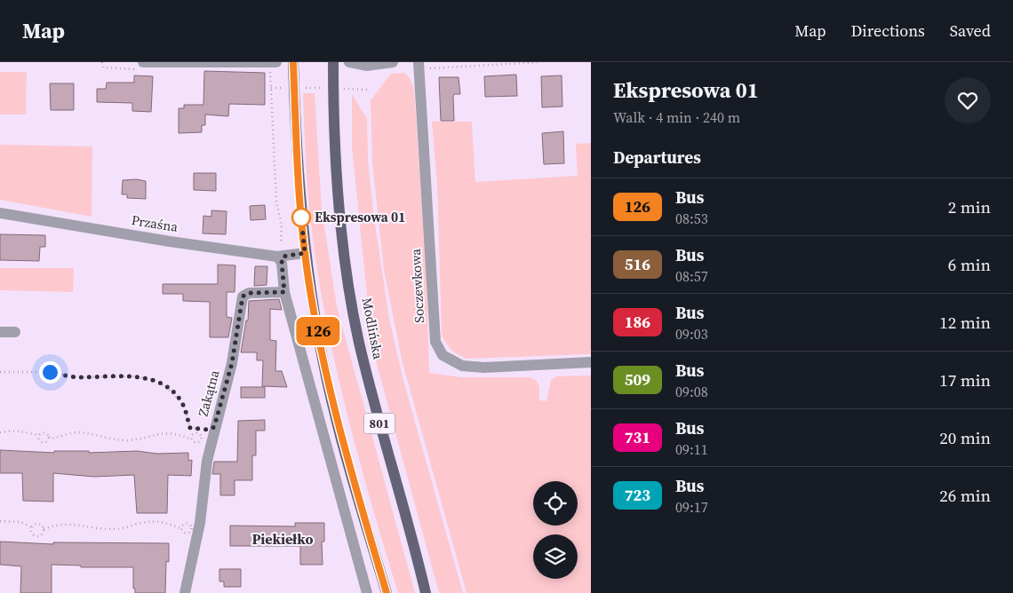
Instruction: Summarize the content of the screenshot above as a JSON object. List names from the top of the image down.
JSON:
{
  "streets": {
    "main road": ["Modlińska", "801"],
    "street": ["Przaśna", "Soczewkowa", "Zakątna"]
  },
  "districts": ["Piekiełko"],
  "places": ["Ekspresowa 01"],
  "lines": ["bus line 126"],
  "page": {
    "header": "Map",
    "nav": ["Map", "Directions", "Saved"],
    "on_map": "126",
    "heading": [
      ["Ekspresowa 01", "Walk · 4 min · 240 m"],
      "Departures"
    ],
    "list": [
      {
        "mark": "126",
        "name": "Bus",
        "note": "08:53",
        "value": "2 min"
      },
      {
        "mark": "516",
        "name": "Bus",
        "note": "08:57",
        "value": "6 min"
      },
      {
        "mark": "186",
        "name": "Bus",
        "note": "09:03",
        "value": "12 min"
      },
      {
        "mark": "509",
        "name": "Bus",
        "note": "09:08",
        "value": "17 min"
      },
      {
        "mark": "731",
        "name": "Bus",
        "note": "09:11",
        "value": "20 min"
      },
      {
        "mark": "723",
        "name": "Bus",
        "note": "09:17",
        "value": "26 min"
      }
    ]
  }
}
